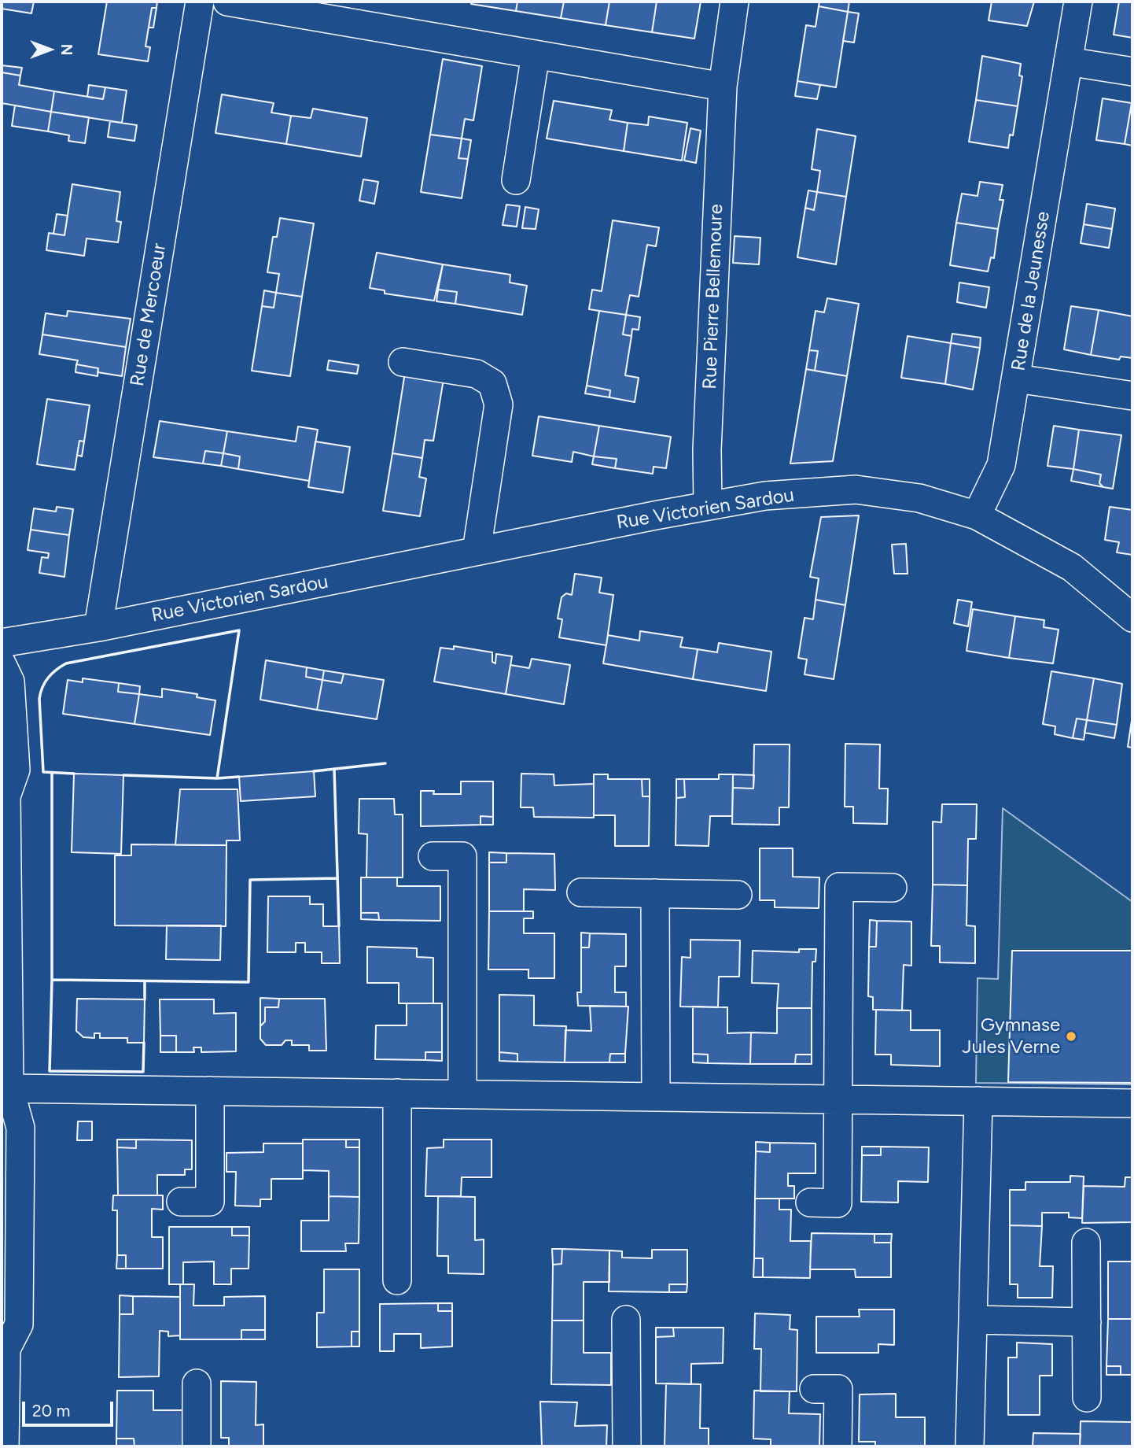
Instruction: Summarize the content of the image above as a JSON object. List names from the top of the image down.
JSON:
{
  "streets": {
    "street": [
      "Rue de la Jeunesse",
      "Rue Pierre Bellemoure",
      "Rue de Mercoeur",
      "Rue Victorien Sardou"
    ]
  },
  "crossings": [
    ["Rue de la Jeunesse", "Rue Victorien Sardou"],
    ["Rue Pierre Bellemoure", "Rue Victorien Sardou"],
    ["Rue de Mercoeur", "Rue Victorien Sardou"]
  ],
  "places": ["Gymnase Jules Verne"],
  "scale_bar": "20 m",
  "north": "right"
}
